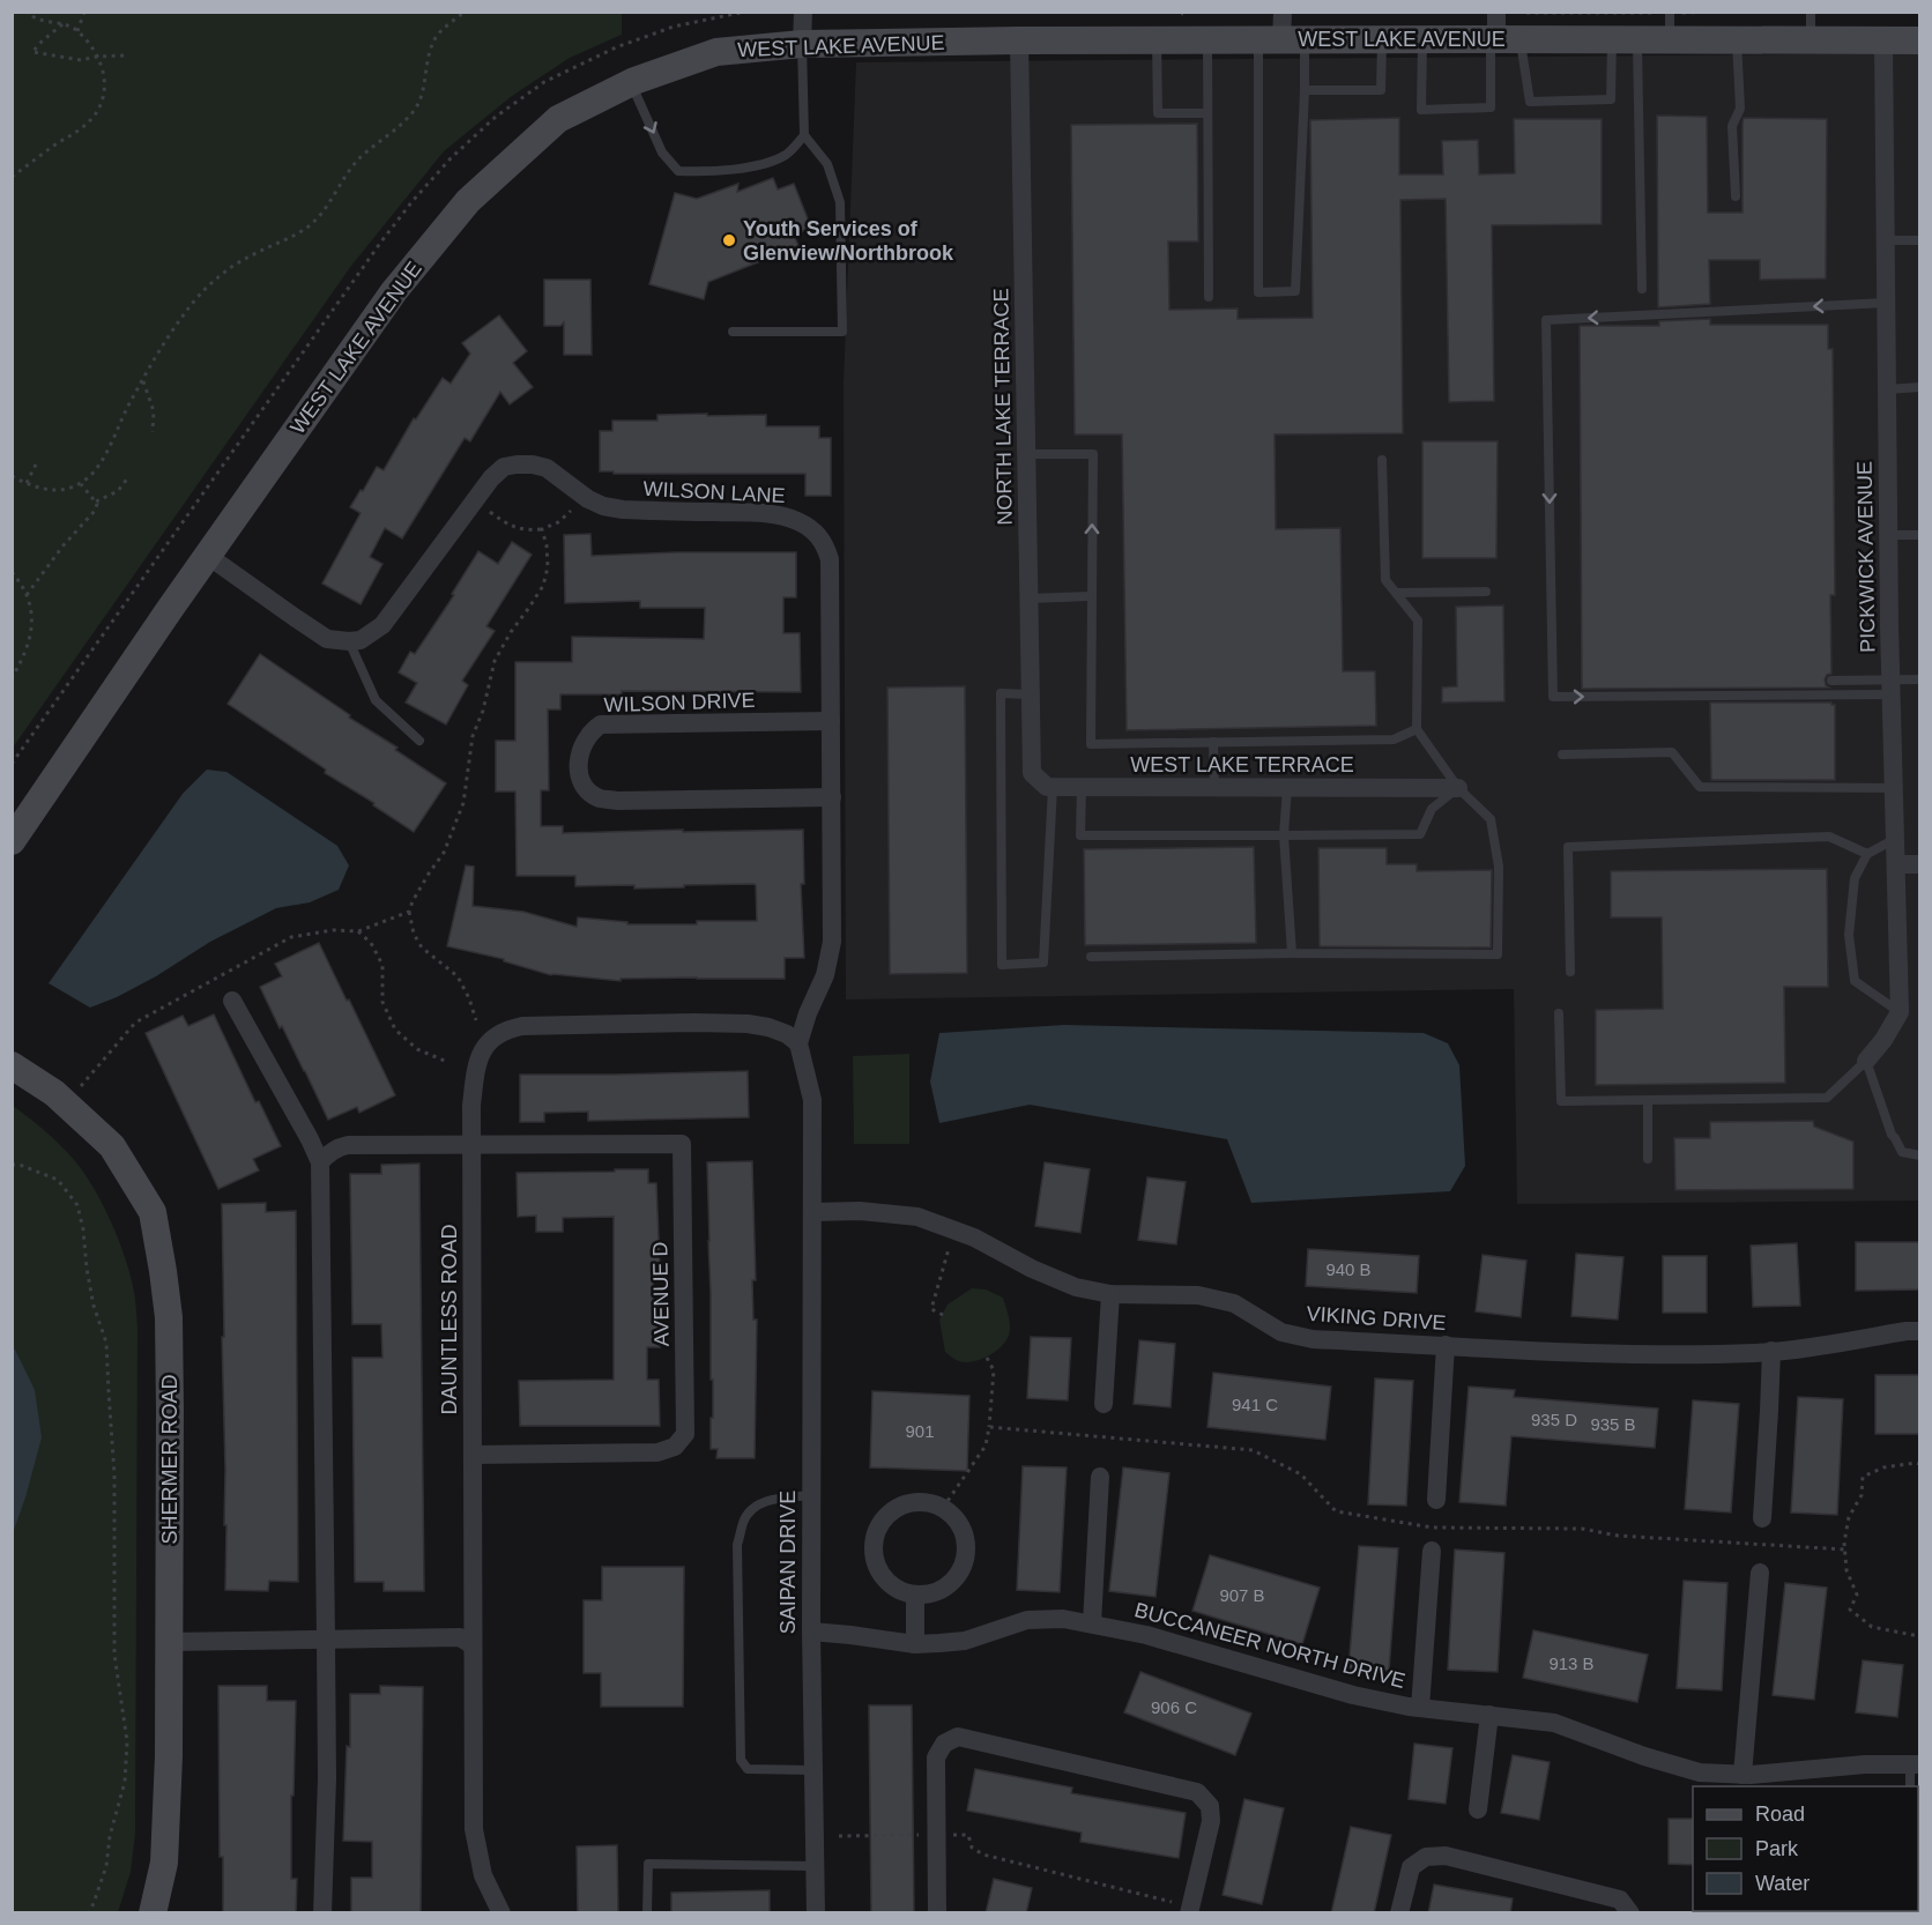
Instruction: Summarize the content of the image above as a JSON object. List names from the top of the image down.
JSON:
{
  "streets": {
    "street": [
      "WEST LAKE AVENUE",
      "NORTH LAKE TERRACE",
      "WILSON LANE",
      "PICKWICK AVENUE",
      "WILSON DRIVE",
      "WEST LAKE TERRACE",
      "AVENUE D",
      "VIKING DRIVE",
      "DAUNTLESS ROAD",
      "SHERMER ROAD",
      "SAIPAN DRIVE",
      "BUCCANEER NORTH DRIVE"
    ]
  },
  "crossings": [
    ["WEST LAKE AVENUE", "NORTH LAKE TERRACE"],
    ["WEST LAKE AVENUE", "PICKWICK AVENUE"],
    ["NORTH LAKE TERRACE", "WEST LAKE TERRACE"],
    ["WILSON LANE", "WILSON DRIVE"],
    ["WILSON LANE", "DAUNTLESS ROAD"],
    ["WILSON LANE", "SAIPAN DRIVE"],
    ["AVENUE D", "DAUNTLESS ROAD"],
    ["VIKING DRIVE", "SAIPAN DRIVE"],
    ["DAUNTLESS ROAD", "SAIPAN DRIVE"],
    ["SAIPAN DRIVE", "BUCCANEER NORTH DRIVE"]
  ],
  "places": ["Youth Services of Glenview/Northbrook"],
  "house_numbers": [
    "940 B",
    "941 C",
    "935 D",
    "935 B",
    "901",
    "907 B",
    "913 B",
    "906 C"
  ],
  "legend": ["Road", "Park", "Water"]
}
